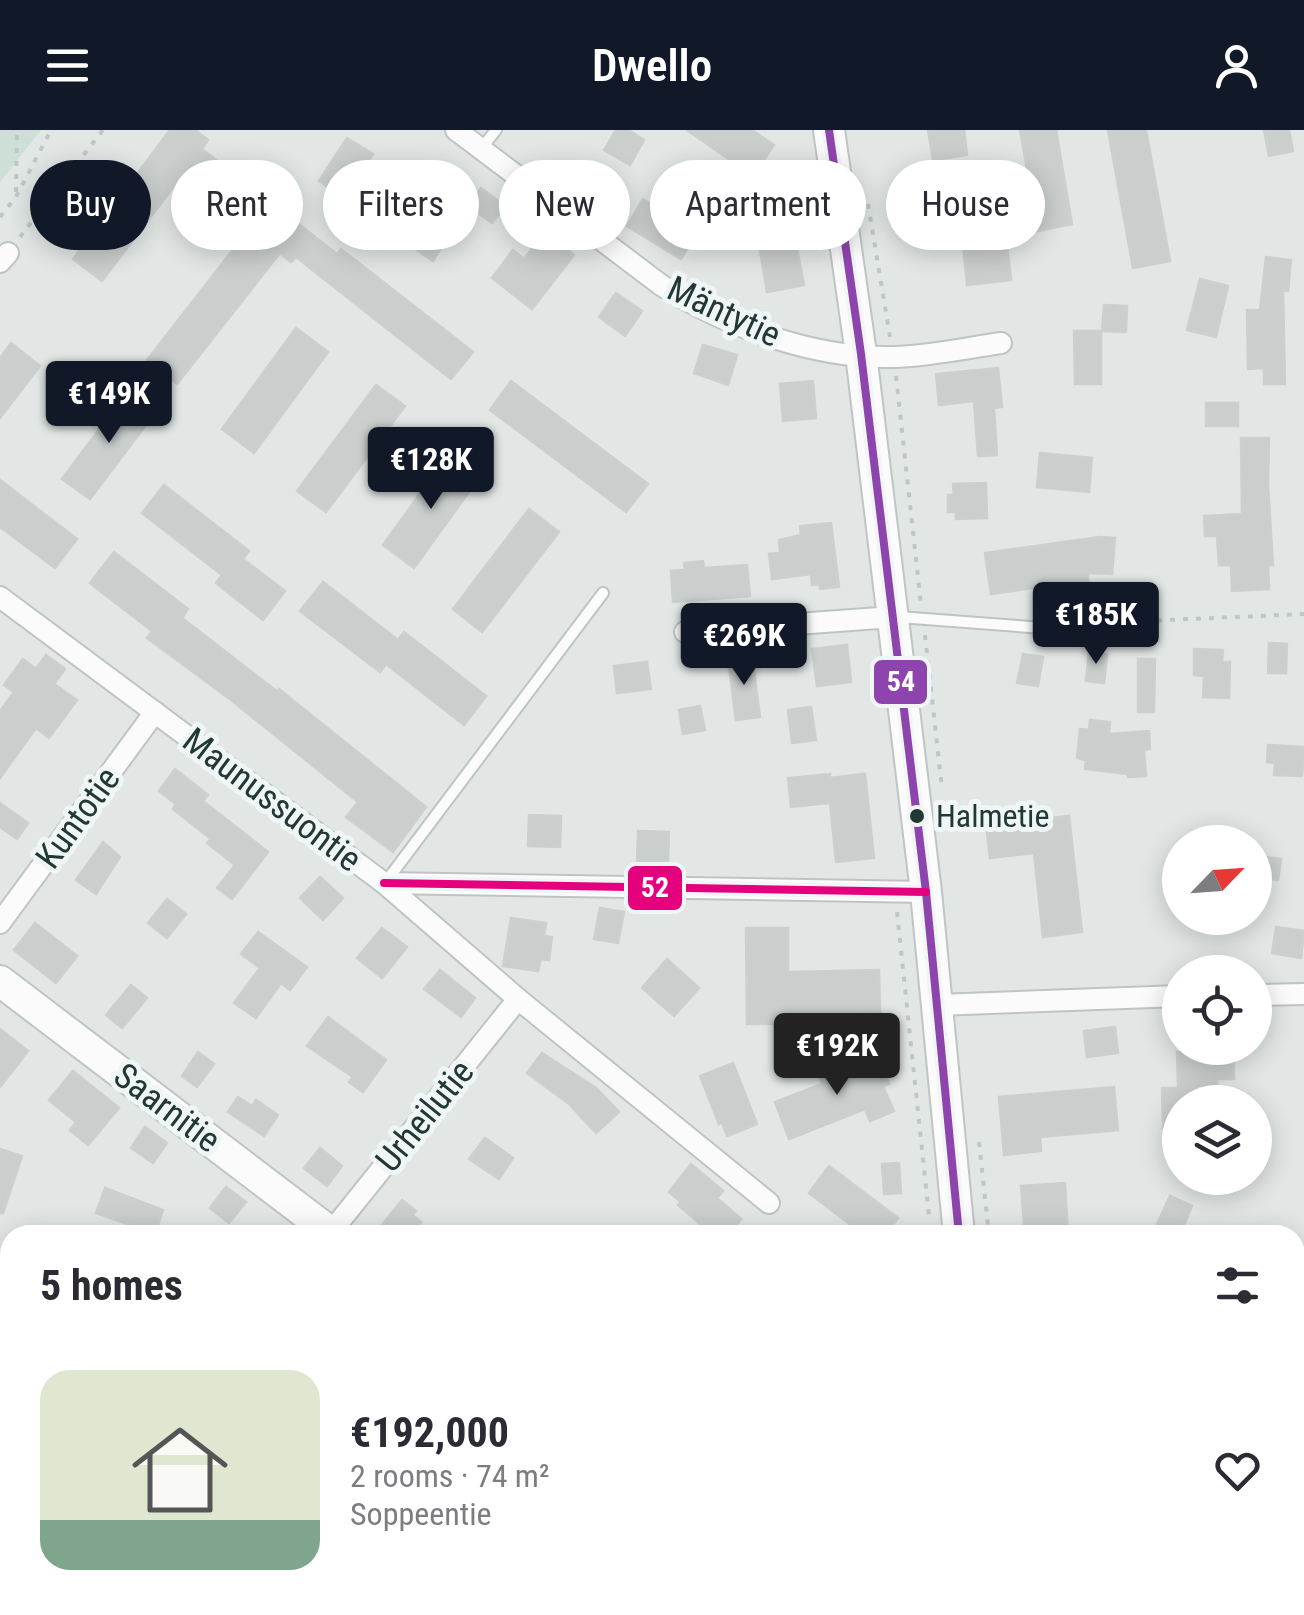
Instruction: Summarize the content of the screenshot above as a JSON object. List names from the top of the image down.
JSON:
{
  "streets": {
    "main road": ["Saarnitie"],
    "street": [
      "Mäntytie",
      "Maunussuontie",
      "Kuntotie",
      "Urheilutie"
    ]
  },
  "crossings": [
    ["Maunussuontie", "Kuntotie"],
    ["Maunussuontie", "Urheilutie"]
  ],
  "places": ["Halmetie"],
  "lines": ["transit line 54", "transit line 52"],
  "north": "top right",
  "page": {
    "header": "Dwello",
    "chip": [
      "Buy",
      "Rent",
      "Filters",
      "New",
      "Apartment",
      "House"
    ],
    "price": [
      "€149K",
      "€128K",
      "€185K",
      "€269K",
      "€192K"
    ],
    "heading": "5 homes",
    "list": [
      {
        "name": "€192,000",
        "note": "2 rooms · 74 m² · Soppeentie"
      }
    ]
  }
}
